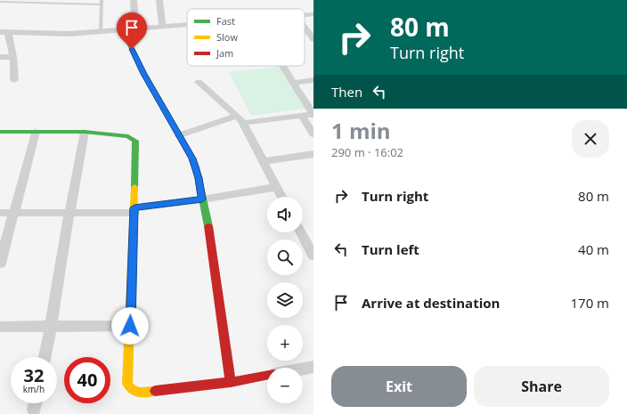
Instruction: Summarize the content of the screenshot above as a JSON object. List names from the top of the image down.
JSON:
{
  "legend": ["Fast", "Slow", "Jam"],
  "page": {
    "turn": ["80 m", "Turn right"],
    "then": "Then",
    "heading": ["1 min", "290 m · 16:02"],
    "list": [
      {
        "name": "Turn right",
        "value": "80 m"
      },
      {
        "name": "Turn left",
        "value": "40 m"
      },
      {
        "name": "Arrive at destination",
        "value": "170 m"
      }
    ],
    "map_buttons": ["+", "−"],
    "speed": "32 km/h",
    "limit": "40",
    "buttons": ["Exit", "Share"]
  }
}
